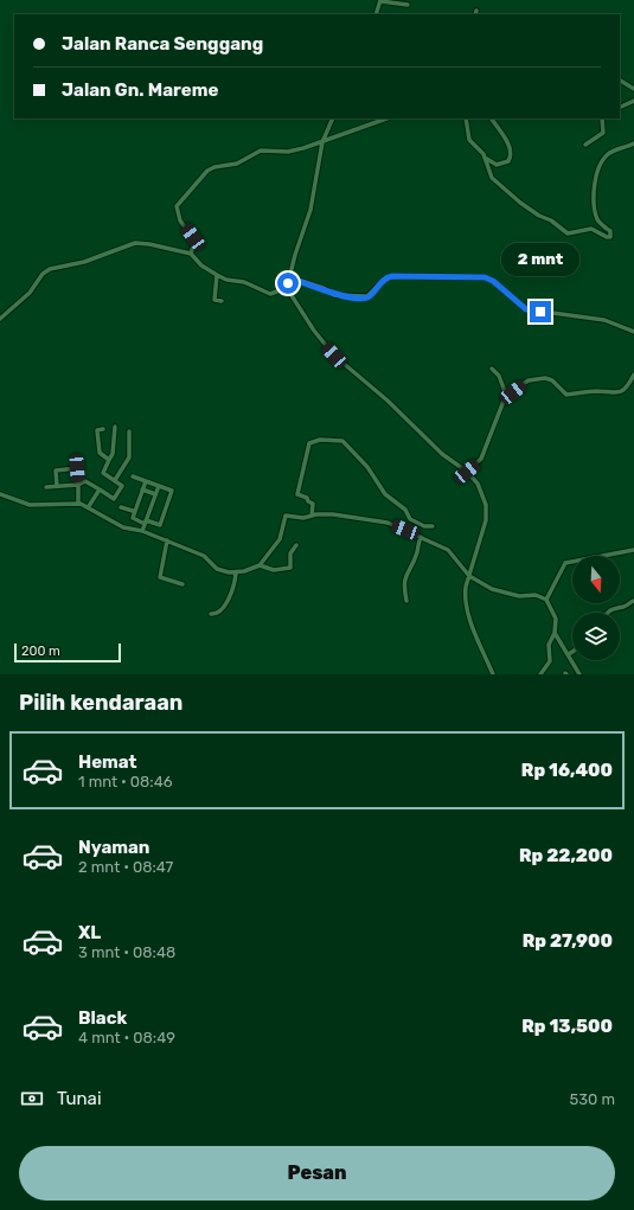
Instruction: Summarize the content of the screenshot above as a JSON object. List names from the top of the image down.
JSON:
{
  "scale_bar": "200 m",
  "north": "bottom",
  "page": {
    "banner": ["Jalan Ranca Senggang", "Jalan Gn. Mareme"],
    "bubble": "2 mnt",
    "scale": "200 m",
    "heading": "Pilih kendaraan",
    "list": [
      {
        "name": "Hemat",
        "note": "1 mnt · 08:46",
        "value": "Rp 16,400"
      },
      {
        "name": "Nyaman",
        "note": "2 mnt · 08:47",
        "value": "Rp 22,200"
      },
      {
        "name": "XL",
        "note": "3 mnt · 08:48",
        "value": "Rp 27,900"
      },
      {
        "name": "Black",
        "note": "4 mnt · 08:49",
        "value": "Rp 13,500"
      }
    ],
    "pay": ["Tunai", "530 m"],
    "buttons": "Pesan"
  }
}
